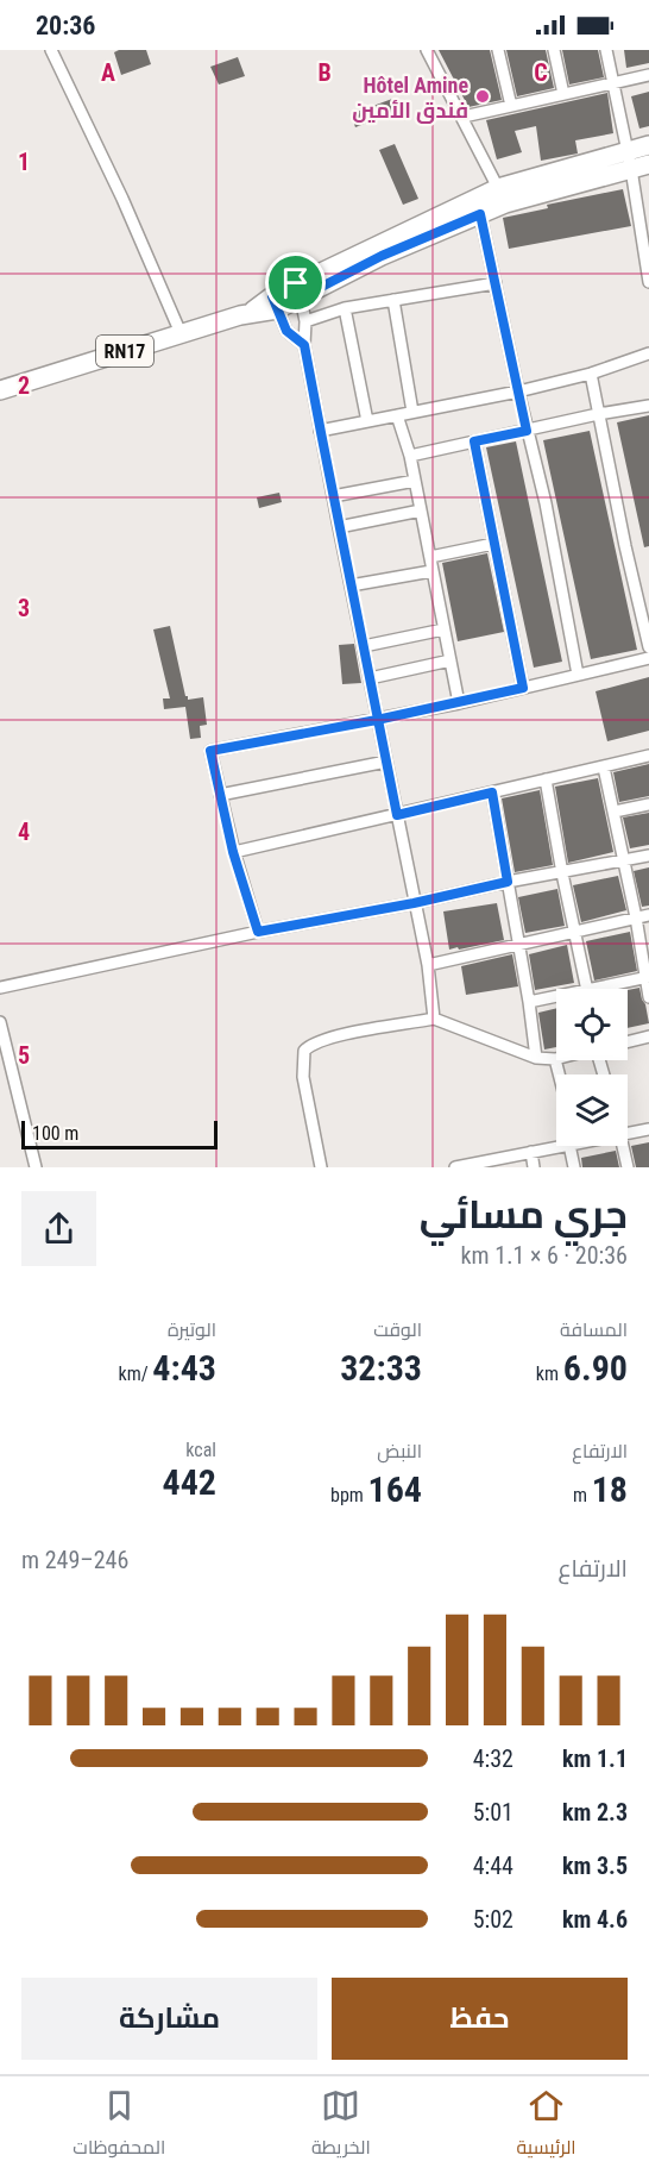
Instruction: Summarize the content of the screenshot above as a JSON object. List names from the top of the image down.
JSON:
{
  "streets": {
    "main road": ["RN17"]
  },
  "places": ["Hôtel Amine فندق الأمين"],
  "scale_bar": "100 m",
  "page": {
    "status": "20:36",
    "scale": "100 m",
    "heading": ["جري مسائي", "20:36 · 6 × 1.1 km"],
    "stats": [
      ["المسافة", "6.90 km"],
      ["الوقت", "32:33"],
      ["الوتيرة", "4:43 /km"],
      ["الارتفاع", "18 m"],
      ["النبض", "164 bpm"],
      ["kcal", "442"]
    ],
    "chart": ["الارتفاع", "246–249 m"],
    "list": [
      {
        "name": "1.1 km",
        "note": "4:32"
      },
      {
        "name": "2.3 km",
        "note": "5:01"
      },
      {
        "name": "3.5 km",
        "note": "4:44"
      },
      {
        "name": "4.6 km",
        "note": "5:02"
      }
    ],
    "buttons": ["حفظ", "مشاركة"],
    "tabs": ["الرئيسية", "الخريطة", "المحفوظات"]
  },
  "grid": {
    "columns": ["A", "B", "C"],
    "rows": [
      "1",
      "2",
      "3",
      "4",
      "5"
    ]
  }
}
